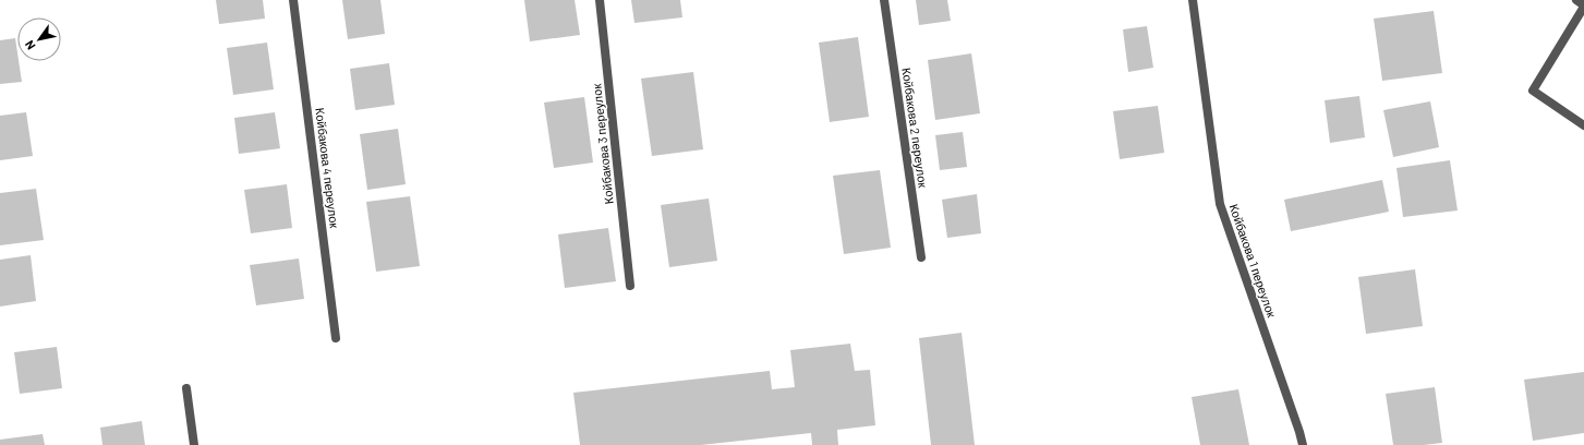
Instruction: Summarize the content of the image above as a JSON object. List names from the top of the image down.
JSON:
{
  "streets": {
    "street": [
      "Койбакова 2 переулок",
      "Койбакова 3 переулок",
      "Койбакова 4 переулок",
      "Койбакова 1 переулок"
    ]
  },
  "north": "bottom left"
}
